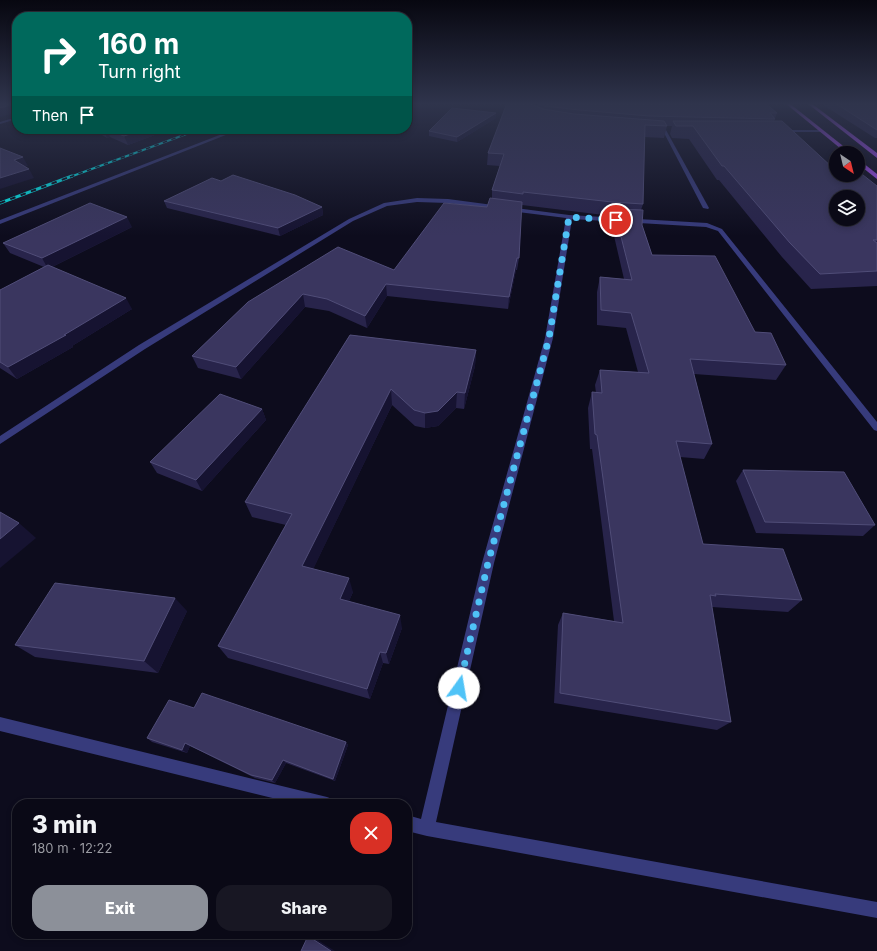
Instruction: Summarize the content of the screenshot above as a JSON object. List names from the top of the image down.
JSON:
{
  "north": "bottom right",
  "page": {
    "turn": ["160 m", "Turn right"],
    "then": "Then",
    "heading": ["3 min", "180 m · 12:22"],
    "buttons": ["Exit", "Share"]
  }
}
